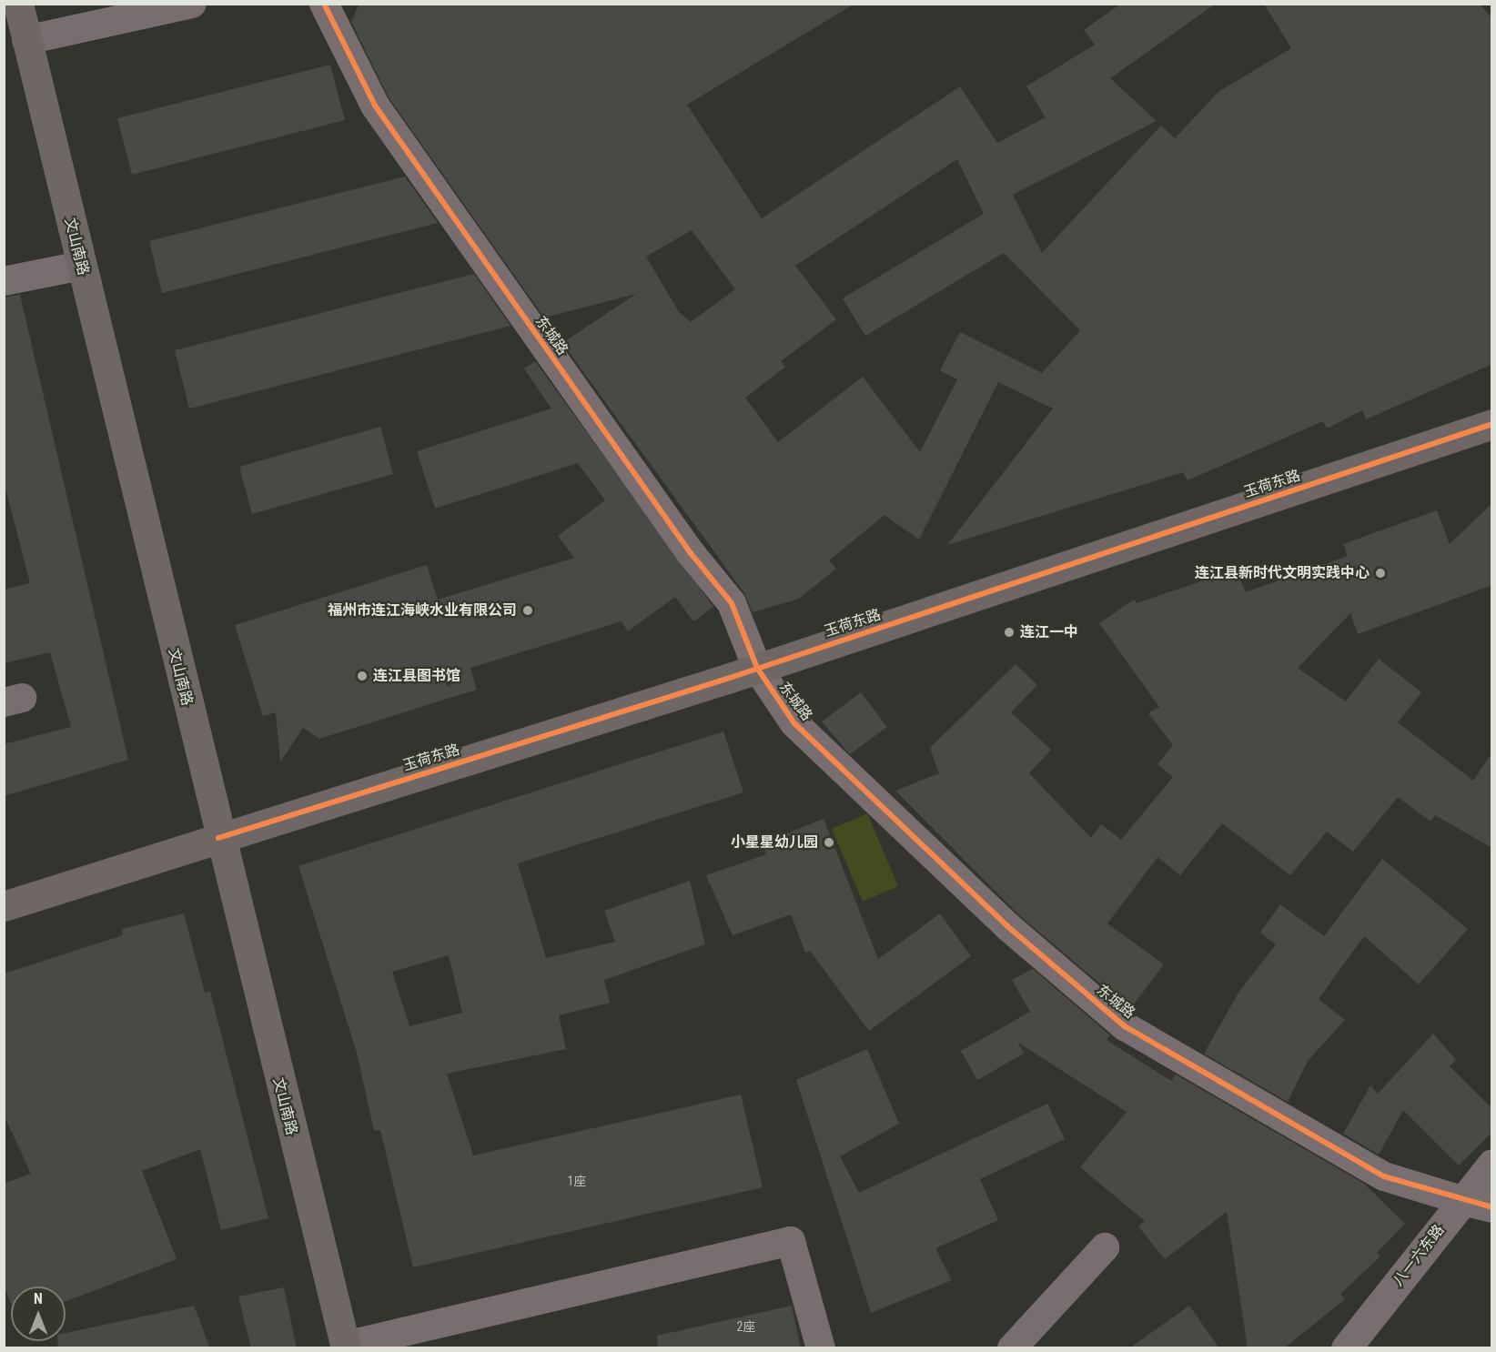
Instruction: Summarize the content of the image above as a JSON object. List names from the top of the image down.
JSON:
{
  "streets": {
    "main road": ["文山南路", "玉荷东路"],
    "street": ["东城路", "八一六东路"]
  },
  "crossings": [
    ["文山南路", "玉荷东路"],
    ["东城路", "玉荷东路"],
    ["东城路", "八一六东路"]
  ],
  "places": [
    "连江县新时代文明实践中心",
    "福州市连江海峡水业有限公司",
    "连江一中",
    "连江县图书馆",
    "小星星幼儿园"
  ],
  "house_numbers": ["1座", "2座"],
  "north": "top"
}
